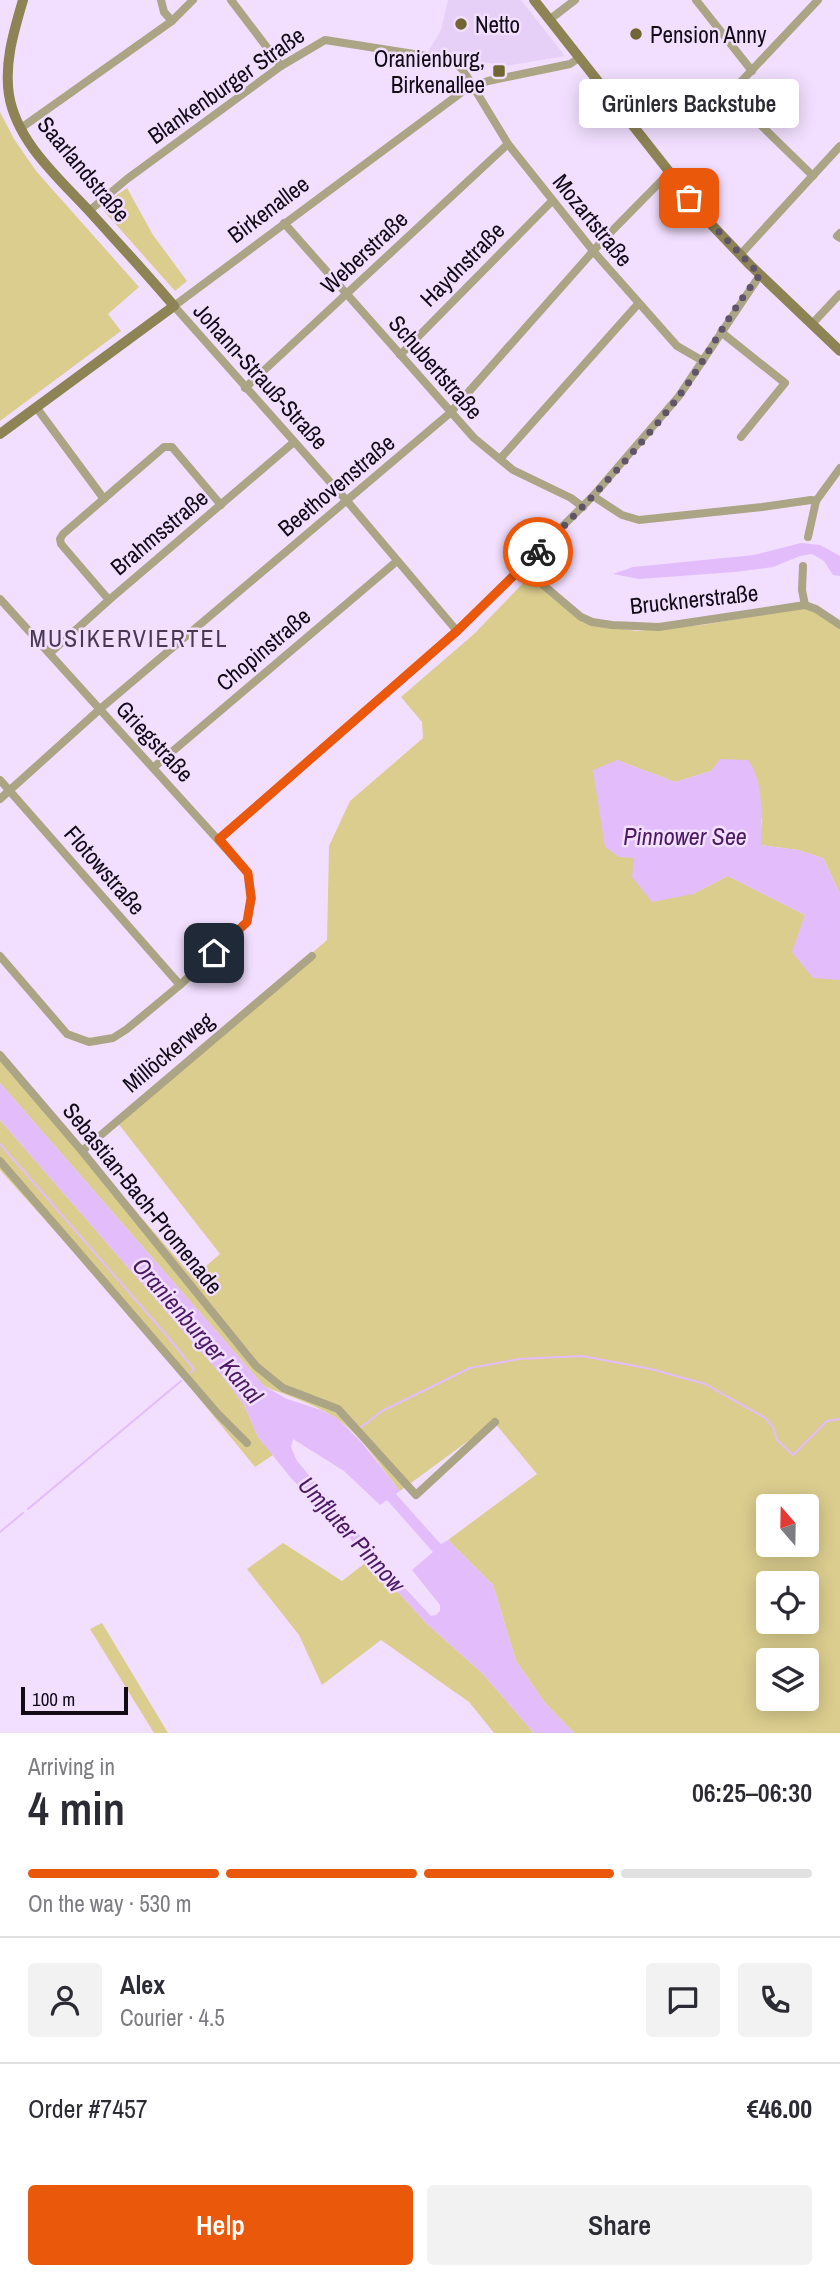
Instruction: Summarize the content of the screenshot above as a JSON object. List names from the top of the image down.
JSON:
{
  "streets": {
    "street": [
      "Blankenburger Straße",
      "Saarlandstraße",
      "Birkenallee",
      "Mozartstraße",
      "Weberstraße",
      "Haydnstraße",
      "Schubertstraße",
      "Johann-Strauß-Straße",
      "Beethovenstraße",
      "Brahmsstraße",
      "Brucknerstraße",
      "Chopinstraße",
      "Griegstraße",
      "Flotowstraße",
      "Millöckerweg",
      "Sebastian-Bach-Promenade"
    ]
  },
  "crossings": [
    ["Blankenburger Straße", "Saarlandstraße"],
    ["Blankenburger Straße", "Birkenallee"],
    ["Blankenburger Straße", "Mozartstraße"],
    ["Saarlandstraße", "Birkenallee"],
    ["Saarlandstraße", "Johann-Strauß-Straße"],
    ["Birkenallee", "Mozartstraße"],
    ["Birkenallee", "Schubertstraße"],
    ["Birkenallee", "Johann-Strauß-Straße"],
    ["Mozartstraße", "Weberstraße"],
    ["Mozartstraße", "Haydnstraße"],
    ["Mozartstraße", "Beethovenstraße"],
    ["Weberstraße", "Schubertstraße"],
    ["Weberstraße", "Johann-Strauß-Straße"],
    ["Haydnstraße", "Schubertstraße"],
    ["Schubertstraße", "Beethovenstraße"],
    ["Johann-Strauß-Straße", "Beethovenstraße"],
    ["Johann-Strauß-Straße", "Brahmsstraße"],
    ["Johann-Strauß-Straße", "Chopinstraße"],
    ["Beethovenstraße", "Griegstraße"],
    ["Beethovenstraße", "Flotowstraße"],
    ["Brahmsstraße", "Griegstraße"],
    ["Chopinstraße", "Griegstraße"],
    ["Griegstraße", "Flotowstraße"],
    ["Millöckerweg", "Sebastian-Bach-Promenade"]
  ],
  "districts": ["MUSIKERVIERTEL"],
  "water": ["Pinnower See", "Oranienburger Kanal", "Umfluter Pinnow"],
  "places": {
    "other": ["Netto", "Pension Anny", "Grünlers Backstube"],
    "transit": ["Oranienburg, Birkenallee"]
  },
  "scale_bar": "100 m",
  "north": "top",
  "page": {
    "bubble": "Grünlers Backstube",
    "scale": "100 m",
    "heading": ["4 min", "Arriving in", "06:25–06:30"],
    "panel": [
      "Alex",
      "Courier · 4.5",
      "Order #7457",
      "€46.00"
    ],
    "bar": "On the way · 530 m",
    "buttons": ["Help", "Share"]
  }
}
